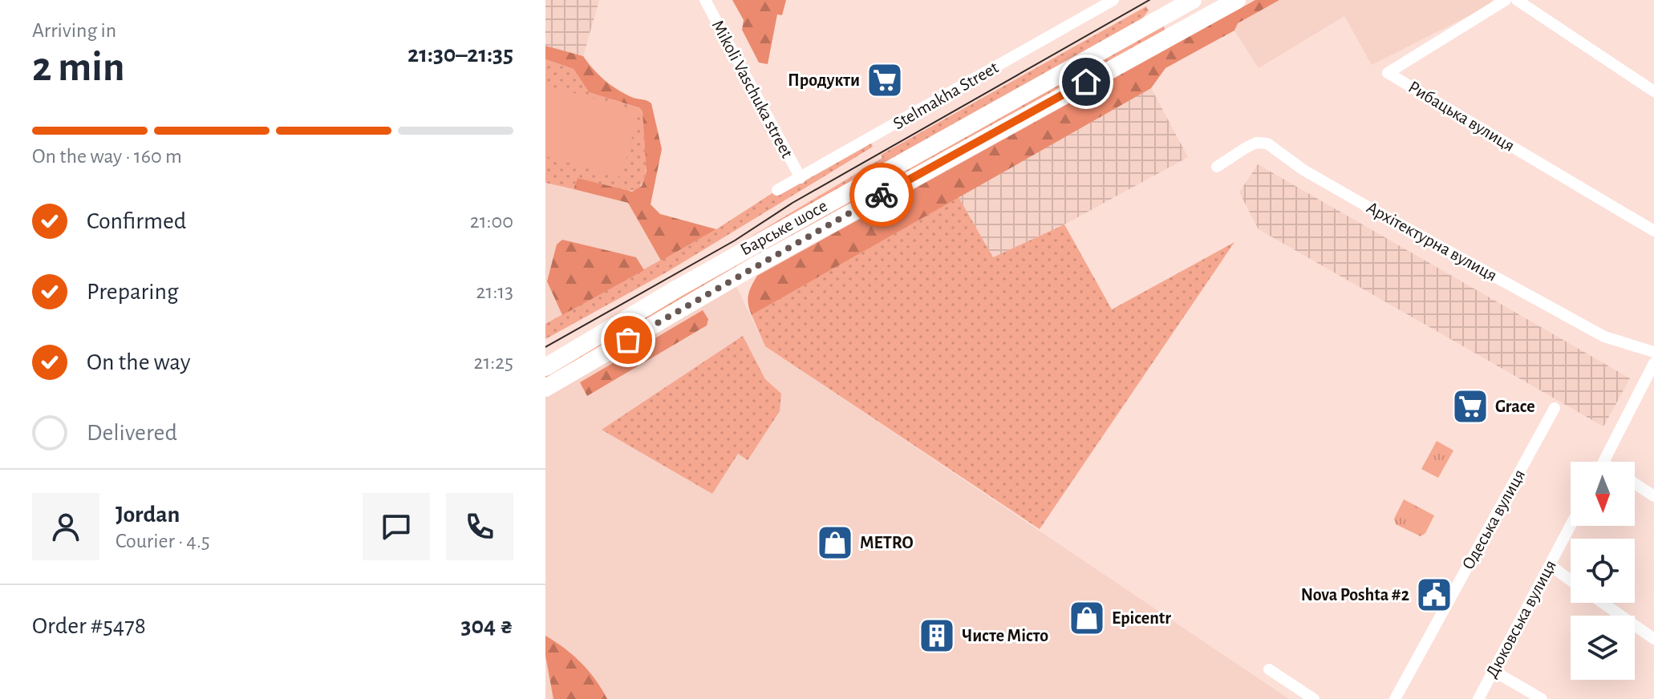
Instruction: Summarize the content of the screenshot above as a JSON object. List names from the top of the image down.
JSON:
{
  "streets": {
    "highway": ["Барське шосе"],
    "street": [
      "Mikoli Vaschuka street",
      "Stelmakha Street",
      "Рибацька вулиця",
      "Архітектурна вулиця",
      "Одеська вулиця",
      "Дюковська вулиця"
    ]
  },
  "crossings": [
    ["Mikoli Vaschuka street", "Stelmakha Street"]
  ],
  "places": {
    "supermarket": ["Продукти", "Grace"],
    "shop": ["METRO", "Epicentr"],
    "public building": ["Nova Poshta #2"],
    "building": ["Чисте Місто"]
  },
  "north": "bottom",
  "page": {
    "heading": ["2 min", "Arriving in", "21:30–21:35"],
    "panel": [
      "Jordan",
      "Courier · 4.5",
      "Order #5478",
      "304 ₴"
    ],
    "bar": "On the way · 160 m",
    "list": [
      ["Confirmed", "21:00"],
      ["Preparing", "21:13"],
      ["On the way", "21:25"],
      "Delivered"
    ]
  }
}
